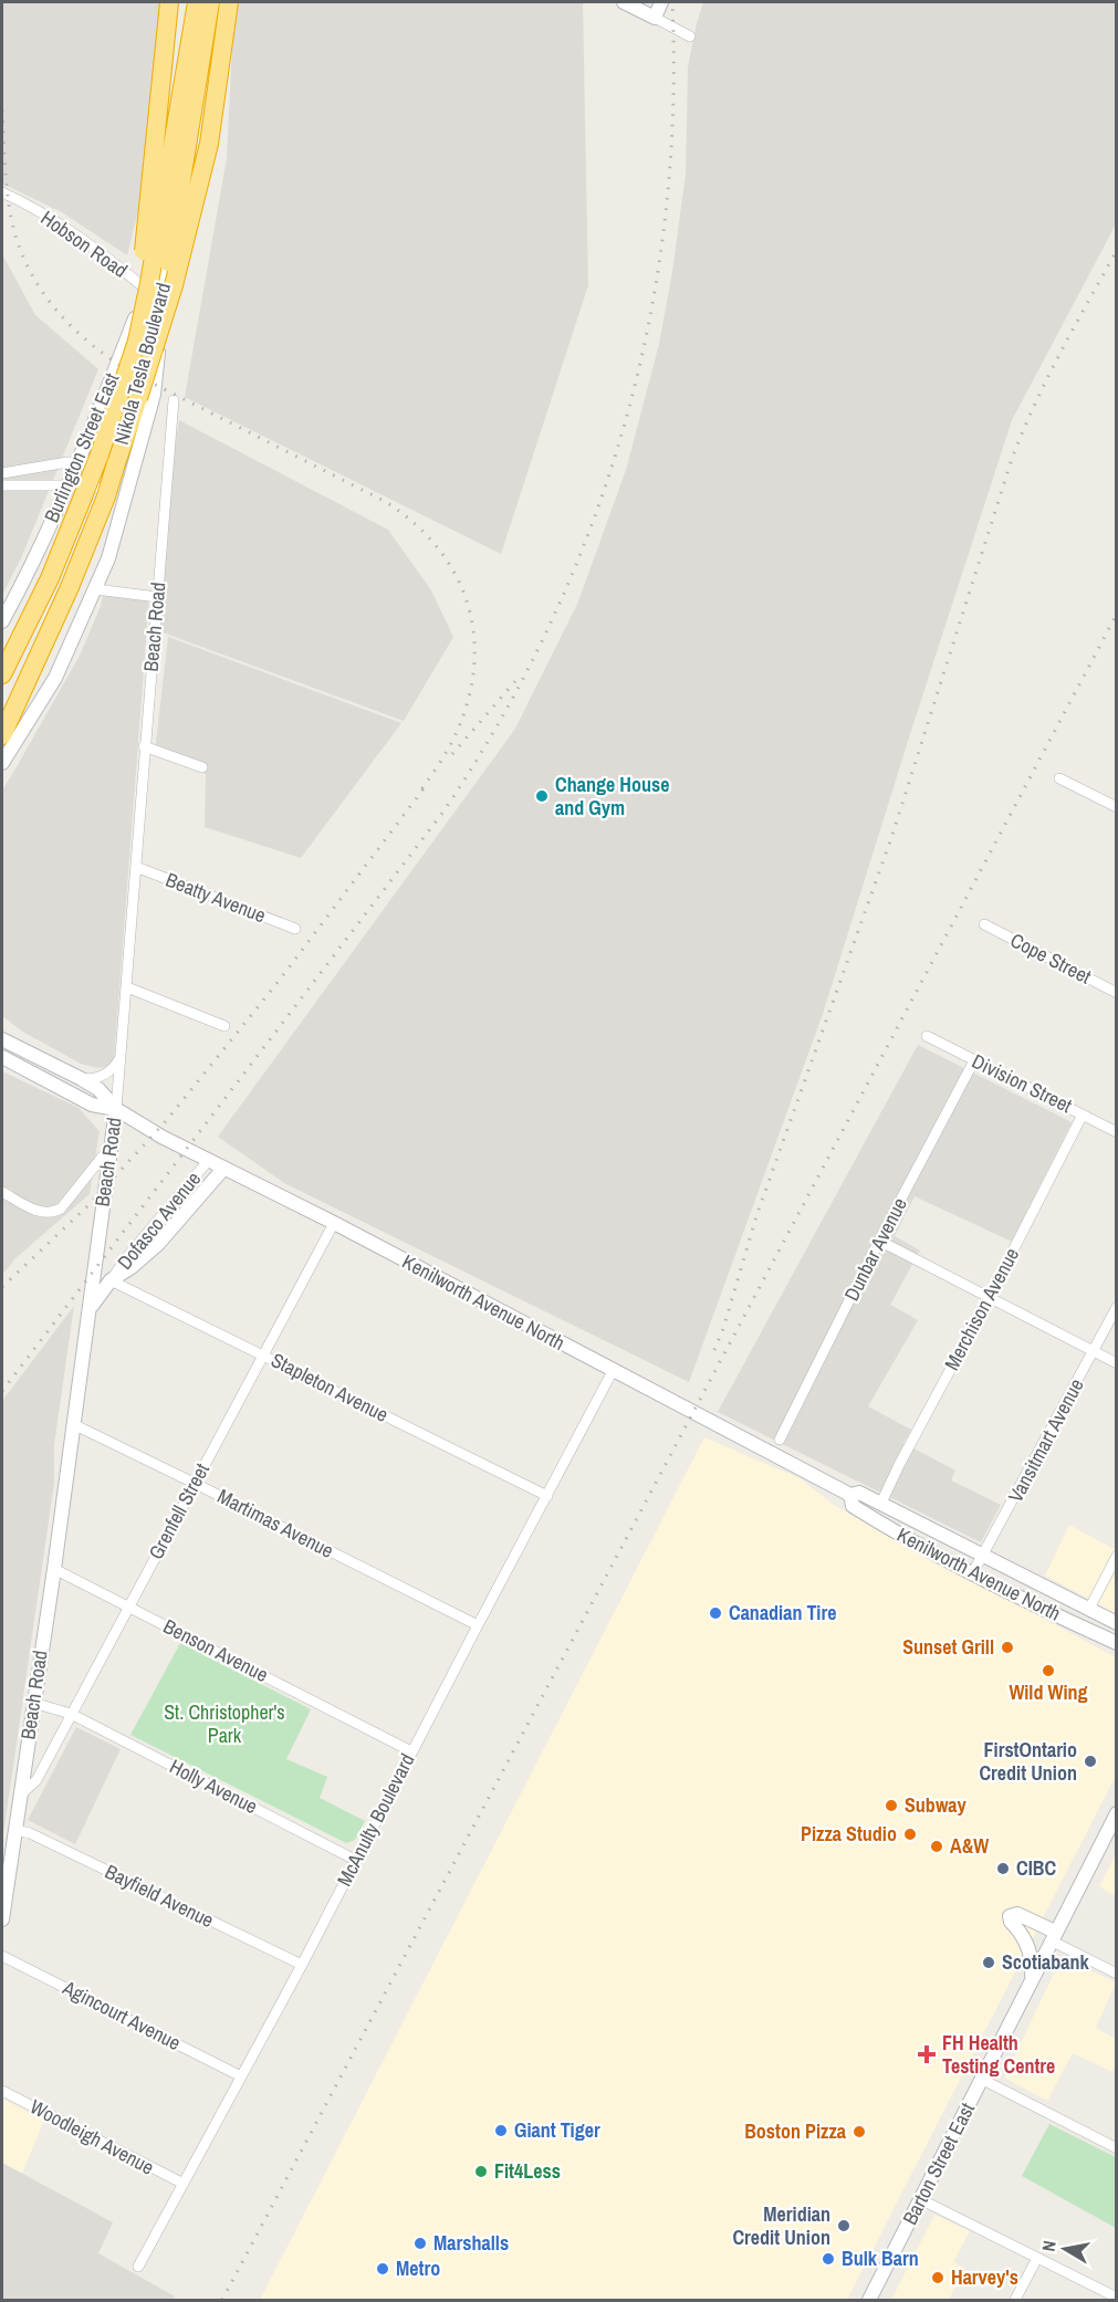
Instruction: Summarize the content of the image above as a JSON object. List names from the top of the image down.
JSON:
{
  "streets": {
    "highway": ["Nikola Tesla Boulevard"],
    "main road": [
      "Burlington Street East",
      "Beach Road",
      "Dofasco Avenue",
      "Kenilworth Avenue North",
      "Barton Street East"
    ],
    "street": [
      "Hobson Road",
      "Beatty Avenue",
      "Cope Street",
      "Division Street",
      "Dunbar Avenue",
      "Merchison Avenue",
      "Stapleton Avenue",
      "Vansitmart Avenue",
      "Grenfell Street",
      "Martimas Avenue",
      "Benson Avenue",
      "Holly Avenue",
      "McAnulty Boulevard",
      "Bayfield Avenue",
      "Agincourt Avenue",
      "Woodleigh Avenue"
    ]
  },
  "crossings": [
    ["Hobson Road", "Burlington Street East"],
    ["Nikola Tesla Boulevard", "Burlington Street East"],
    ["Beach Road", "Beatty Avenue"],
    ["Beach Road", "Dofasco Avenue"],
    ["Beach Road", "Kenilworth Avenue North"],
    ["Beach Road", "Grenfell Street"],
    ["Beach Road", "Martimas Avenue"],
    ["Beach Road", "Benson Avenue"],
    ["Beach Road", "Holly Avenue"],
    ["Beach Road", "Bayfield Avenue"],
    ["Division Street", "Dunbar Avenue"],
    ["Division Street", "Merchison Avenue"],
    ["Dofasco Avenue", "Kenilworth Avenue North"],
    ["Dofasco Avenue", "Stapleton Avenue"],
    ["Kenilworth Avenue North", "Merchison Avenue"],
    ["Kenilworth Avenue North", "Vansitmart Avenue"],
    ["Kenilworth Avenue North", "Grenfell Street"],
    ["Kenilworth Avenue North", "McAnulty Boulevard"],
    ["Stapleton Avenue", "Grenfell Street"],
    ["Stapleton Avenue", "McAnulty Boulevard"],
    ["Grenfell Street", "Martimas Avenue"],
    ["Grenfell Street", "Benson Avenue"],
    ["Grenfell Street", "Holly Avenue"],
    ["Martimas Avenue", "McAnulty Boulevard"],
    ["Benson Avenue", "McAnulty Boulevard"],
    ["Holly Avenue", "McAnulty Boulevard"],
    ["McAnulty Boulevard", "Bayfield Avenue"],
    ["McAnulty Boulevard", "Agincourt Avenue"],
    ["McAnulty Boulevard", "Woodleigh Avenue"]
  ],
  "parks": ["St. Christopher's Park"],
  "places": {
    "other": [
      "Change House and Gym",
      "Canadian Tire",
      "Sunset Grill",
      "Wild Wing",
      "FirstOntario Credit Union",
      "Subway",
      "Pizza Studio",
      "A&W",
      "CIBC",
      "Scotiabank",
      "Giant Tiger",
      "Boston Pizza",
      "Fit4Less",
      "Meridian Credit Union",
      "Marshalls",
      "Bulk Barn",
      "Metro",
      "Harvey's"
    ],
    "health": ["FH Health Testing Centre"]
  },
  "north": "left"
}
